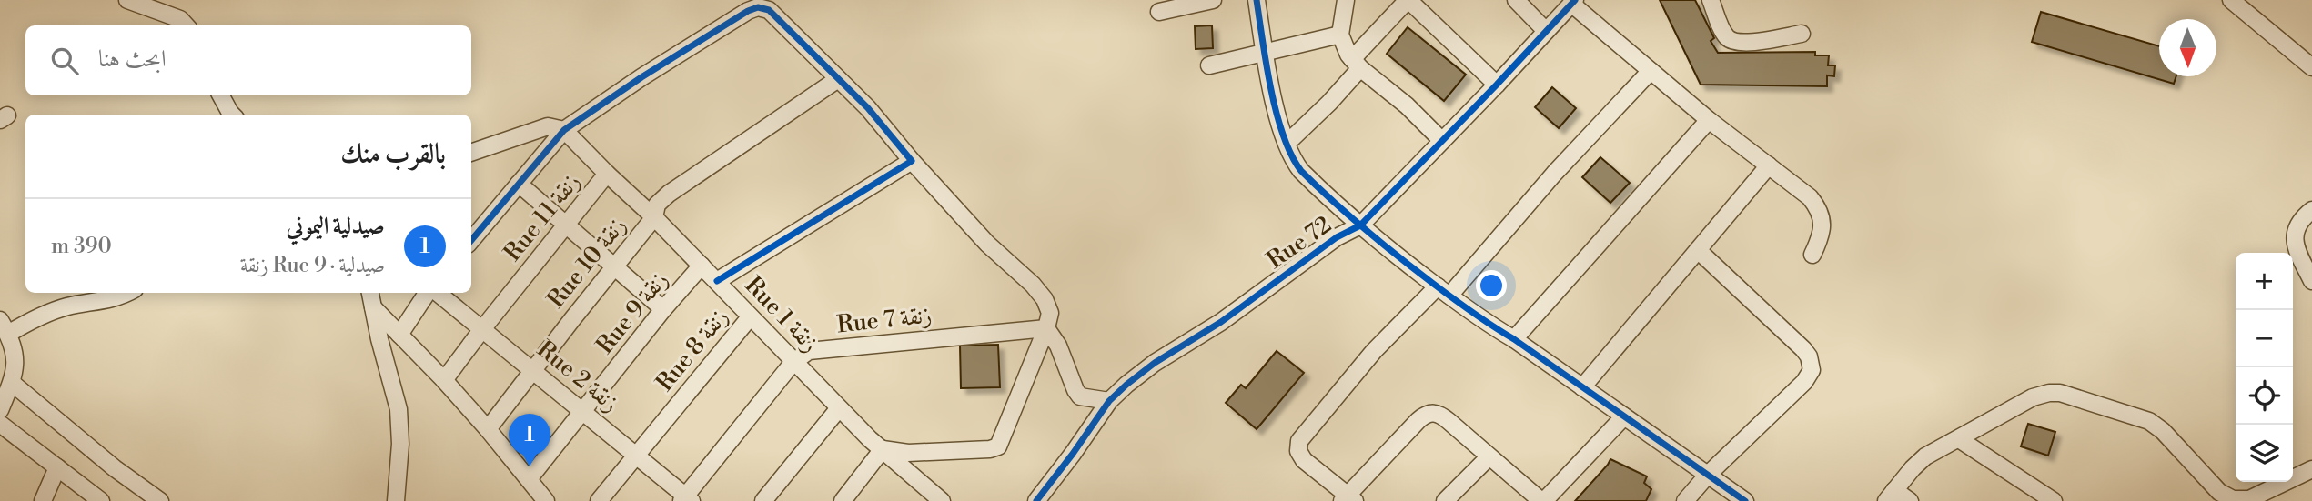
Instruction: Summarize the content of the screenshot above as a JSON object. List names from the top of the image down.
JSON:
{
  "streets": {
    "street": [
      "Rue 11 زنقة",
      "Rue 72",
      "Rue 10 زنقة",
      "Rue 9 زنقة",
      "Rue 1 زنقة",
      "Rue 7 زنقة",
      "Rue 8 زنقة",
      "Rue 2 زنقة"
    ]
  },
  "crossings": [
    ["Rue 11 زنقة", "Rue 1 زنقة"],
    ["Rue 11 زنقة", "Rue 2 زنقة"],
    ["Rue 10 زنقة", "Rue 1 زنقة"],
    ["Rue 10 زنقة", "Rue 2 زنقة"],
    ["Rue 9 زنقة", "Rue 1 زنقة"],
    ["Rue 9 زنقة", "Rue 2 زنقة"],
    ["Rue 1 زنقة", "Rue 7 زنقة"],
    ["Rue 1 زنقة", "Rue 8 زنقة"],
    ["Rue 7 زنقة", "Rue 2 زنقة"],
    ["Rue 8 زنقة", "Rue 2 زنقة"]
  ],
  "north": "bottom",
  "page": {
    "search": "ابحث هنا",
    "heading": "بالقرب منك",
    "list": [
      {
        "mark": "1",
        "name": "صيدلية اليموني",
        "note": "صيدلية · Rue 9 زنقة",
        "value": "390 m"
      }
    ],
    "map_buttons": ["+", "−"],
    "pins": "1"
  }
}
